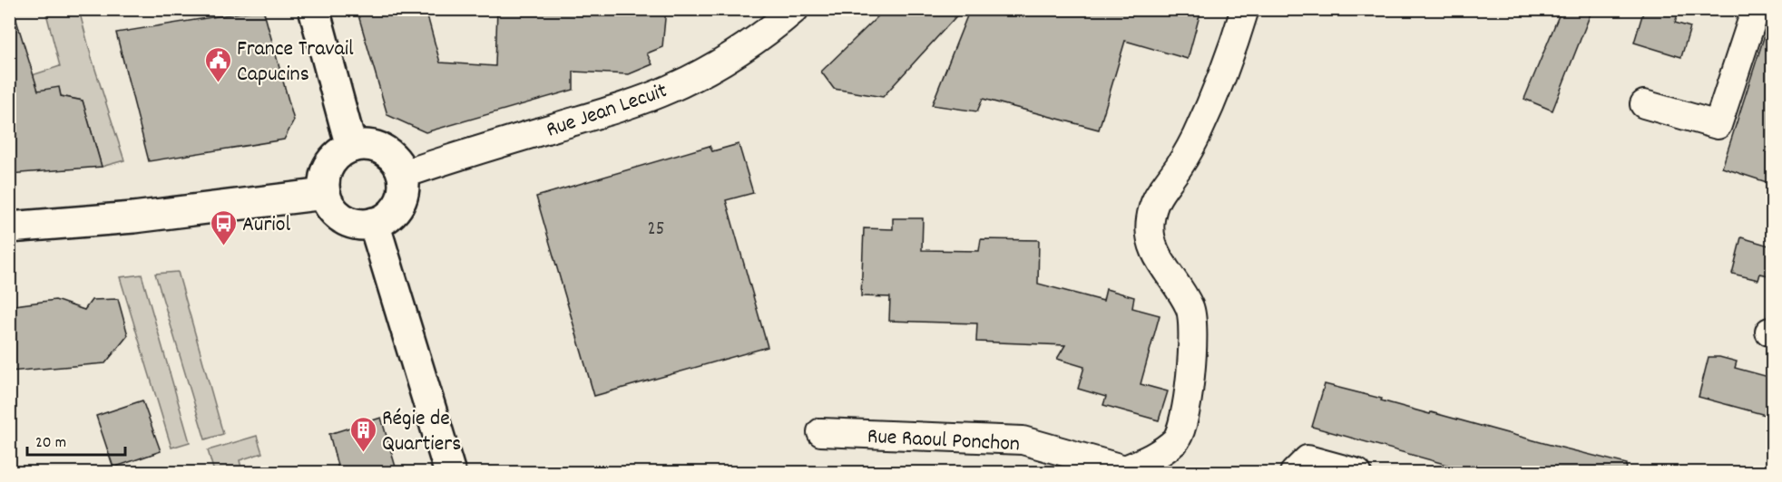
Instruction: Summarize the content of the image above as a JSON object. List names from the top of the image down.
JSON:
{
  "streets": {
    "street": ["Rue Jean Lecuit", "Rue Raoul Ponchon"]
  },
  "places": {
    "public building": ["France Travail Capucins"],
    "bus stop": ["Auriol"],
    "building": ["Régie de Quartiers"]
  },
  "house_numbers": ["25"],
  "scale_bar": "20 m"
}
